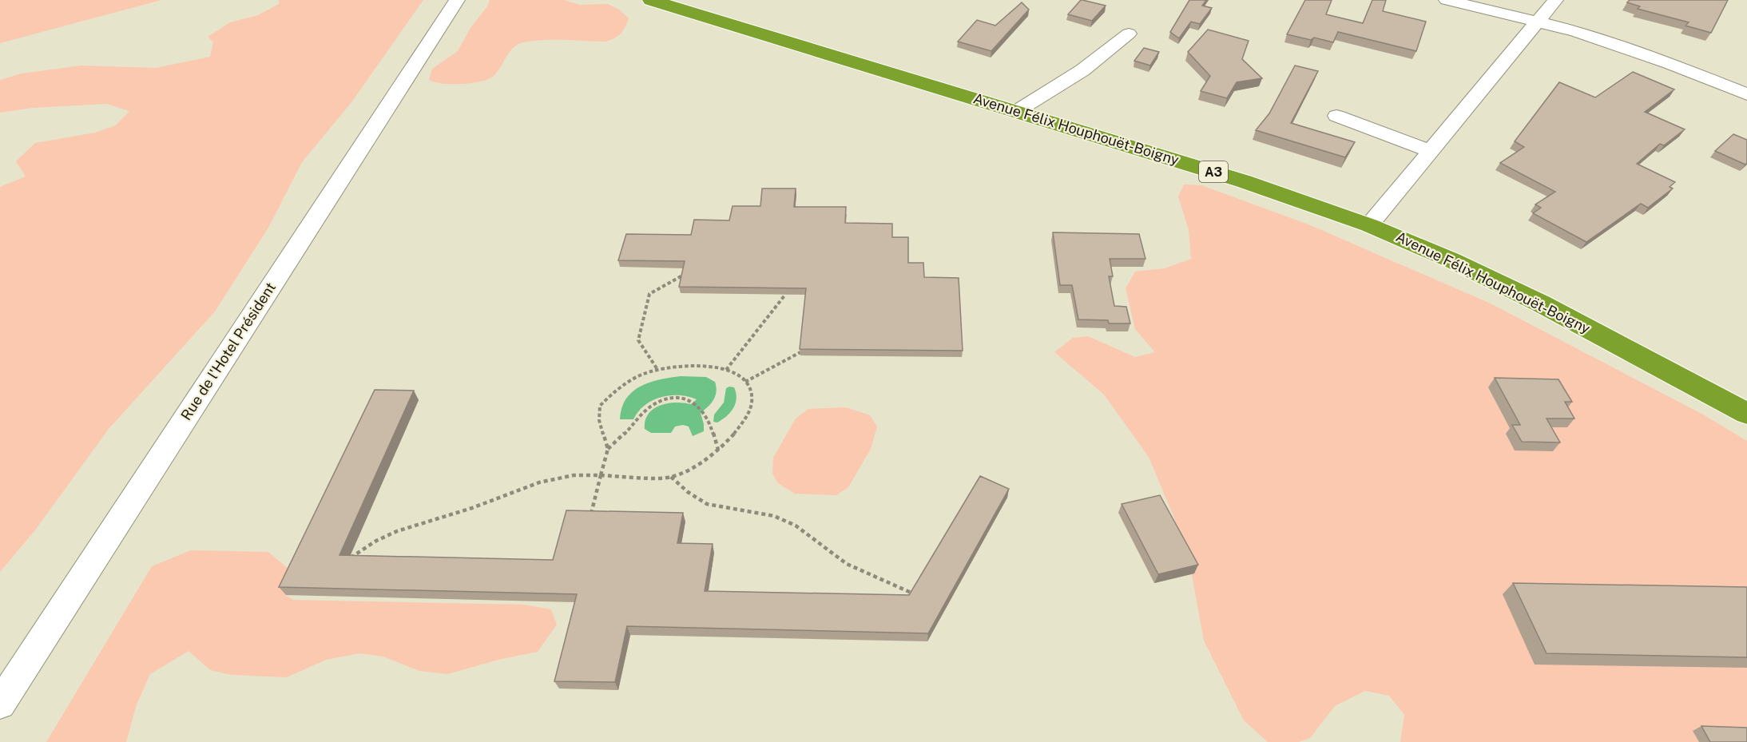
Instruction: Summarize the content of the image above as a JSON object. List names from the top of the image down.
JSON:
{
  "streets": {
    "highway": ["Avenue Félix Houphouët-Boigny", "A3"],
    "street": ["Rue de l'Hotel Président"]
  }
}
